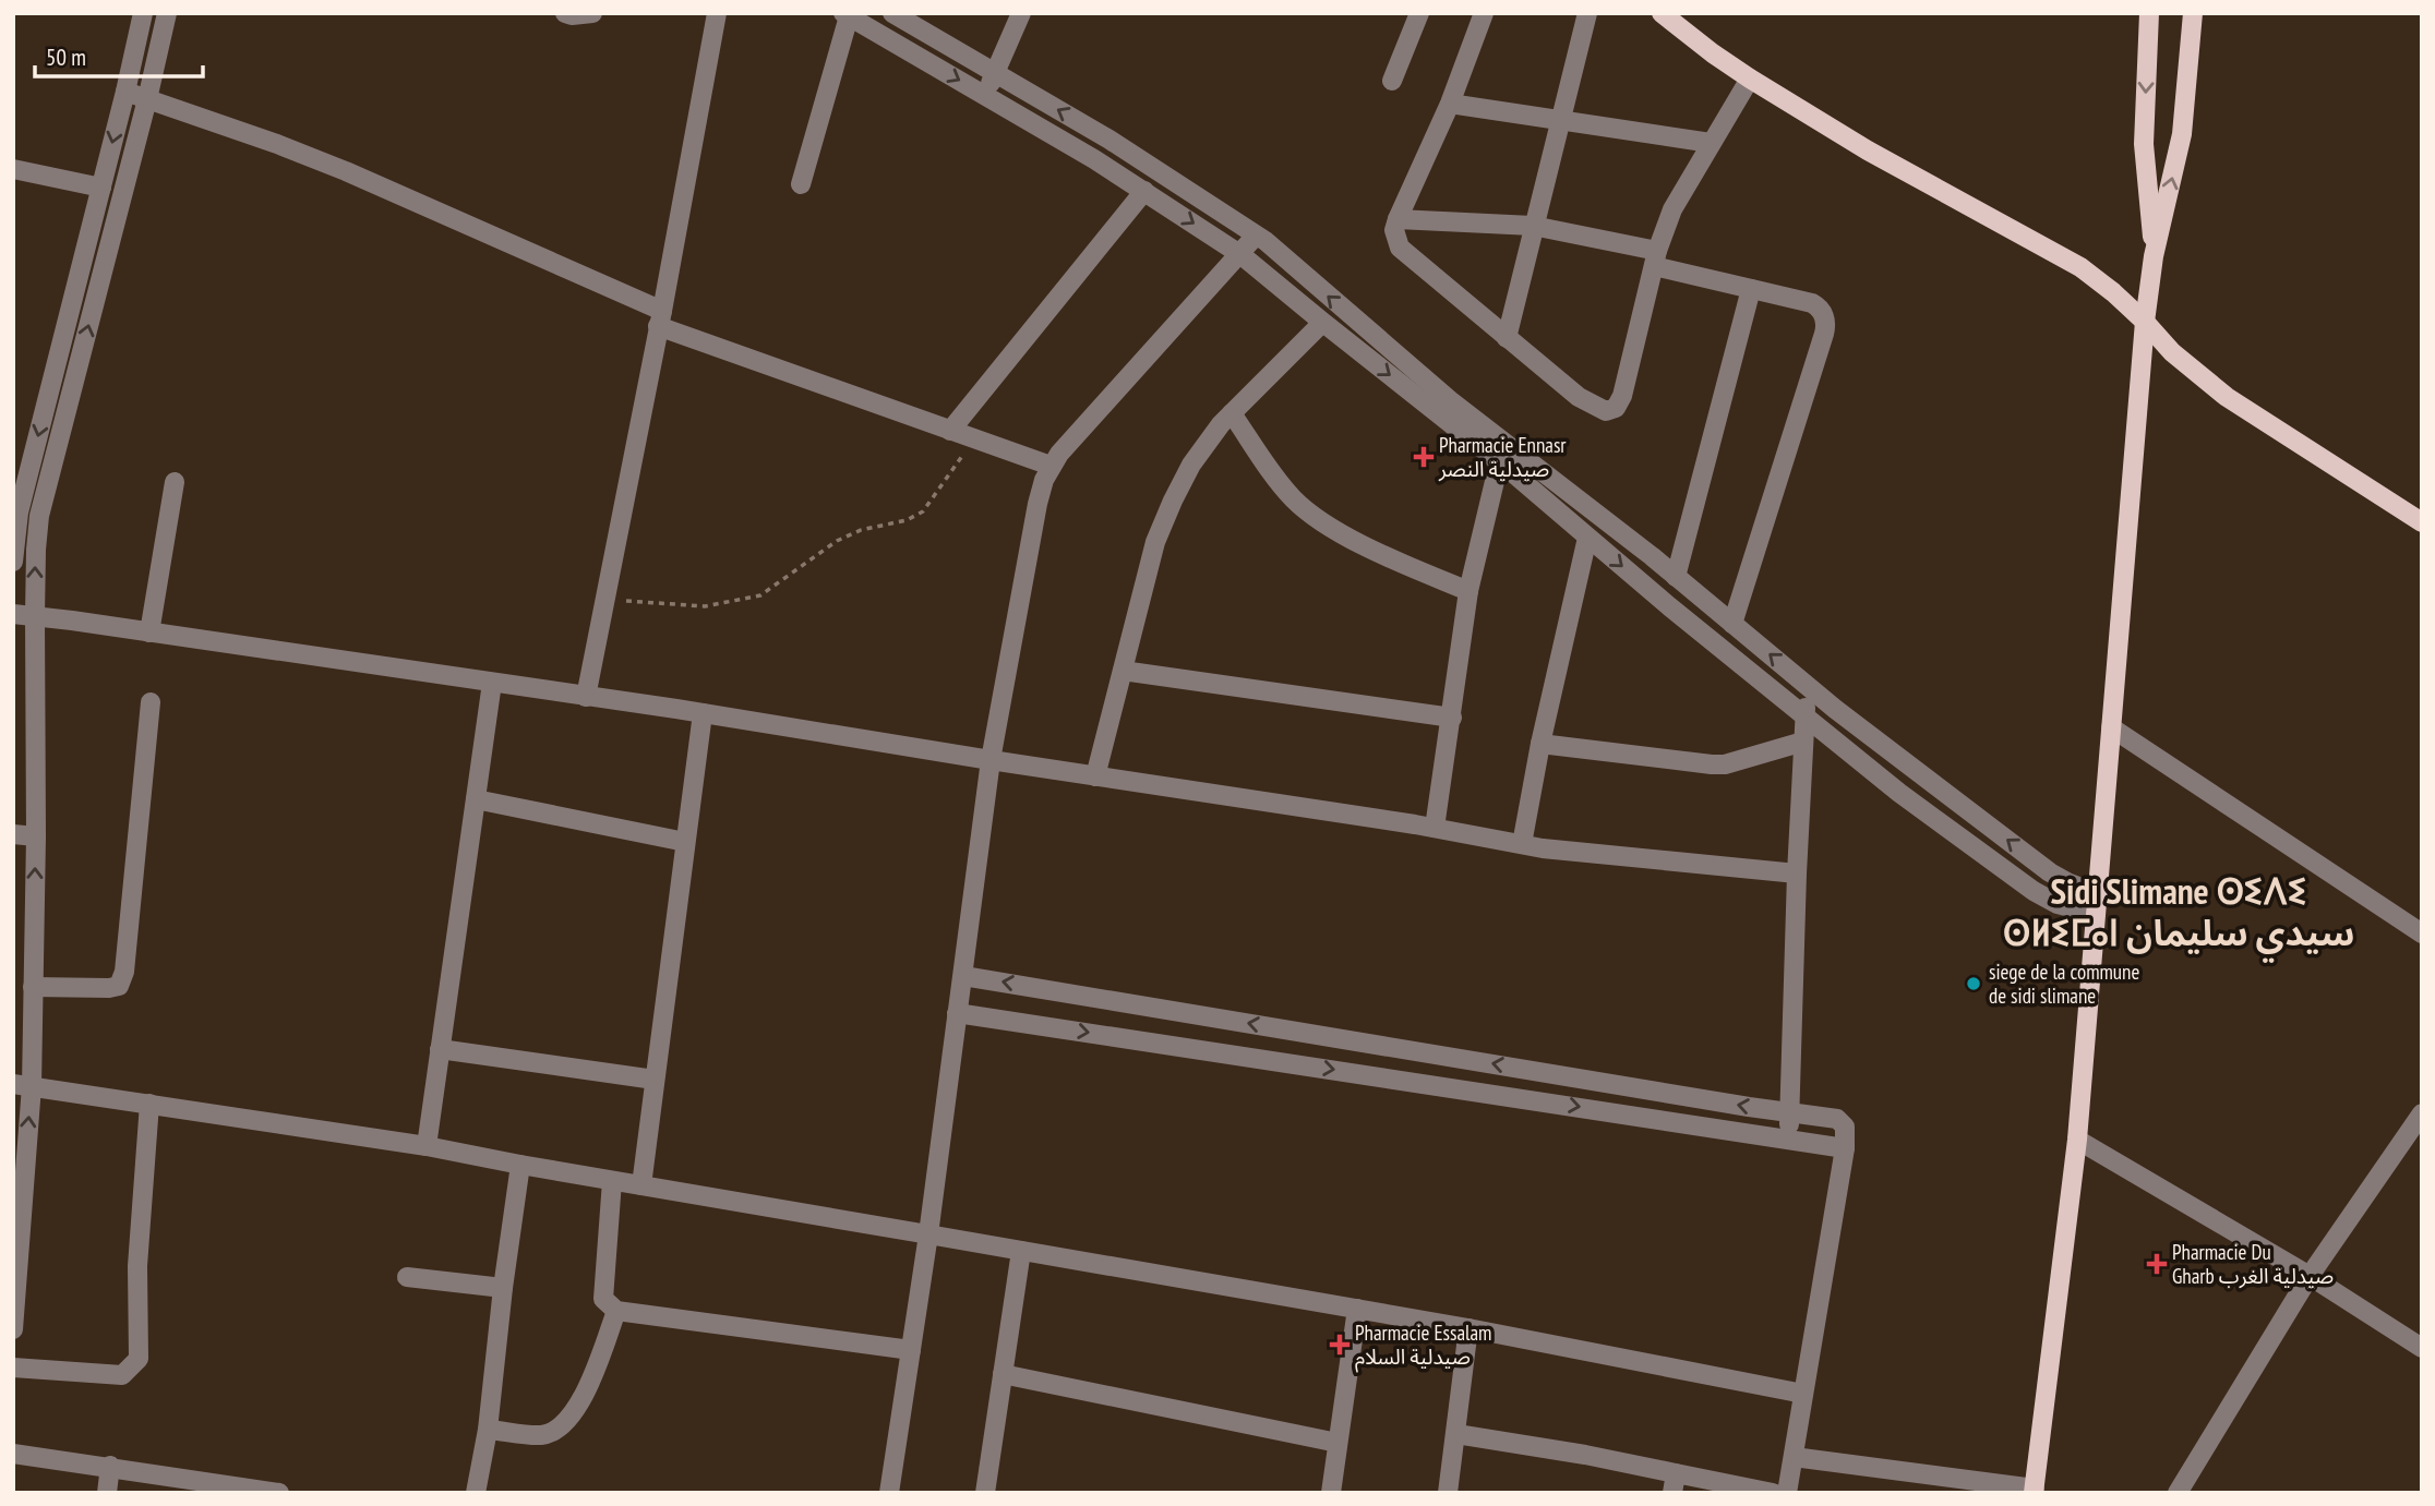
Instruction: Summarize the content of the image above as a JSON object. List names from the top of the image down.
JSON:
{
  "districts": ["Sidi Slimane ⵙⵉⴷⵉ ⵙⵍⵉⵎⴰⵏ سيدي سليمان"],
  "places": {
    "health": ["Pharmacie Ennasr صيدلية النصر", "Pharmacie Du Gharb صيدلية الغرب", "Pharmacie Essalam صيدلية السلام"],
    "other": ["siege de la commune de sidi slimane"]
  },
  "scale_bar": "50 m"
}
